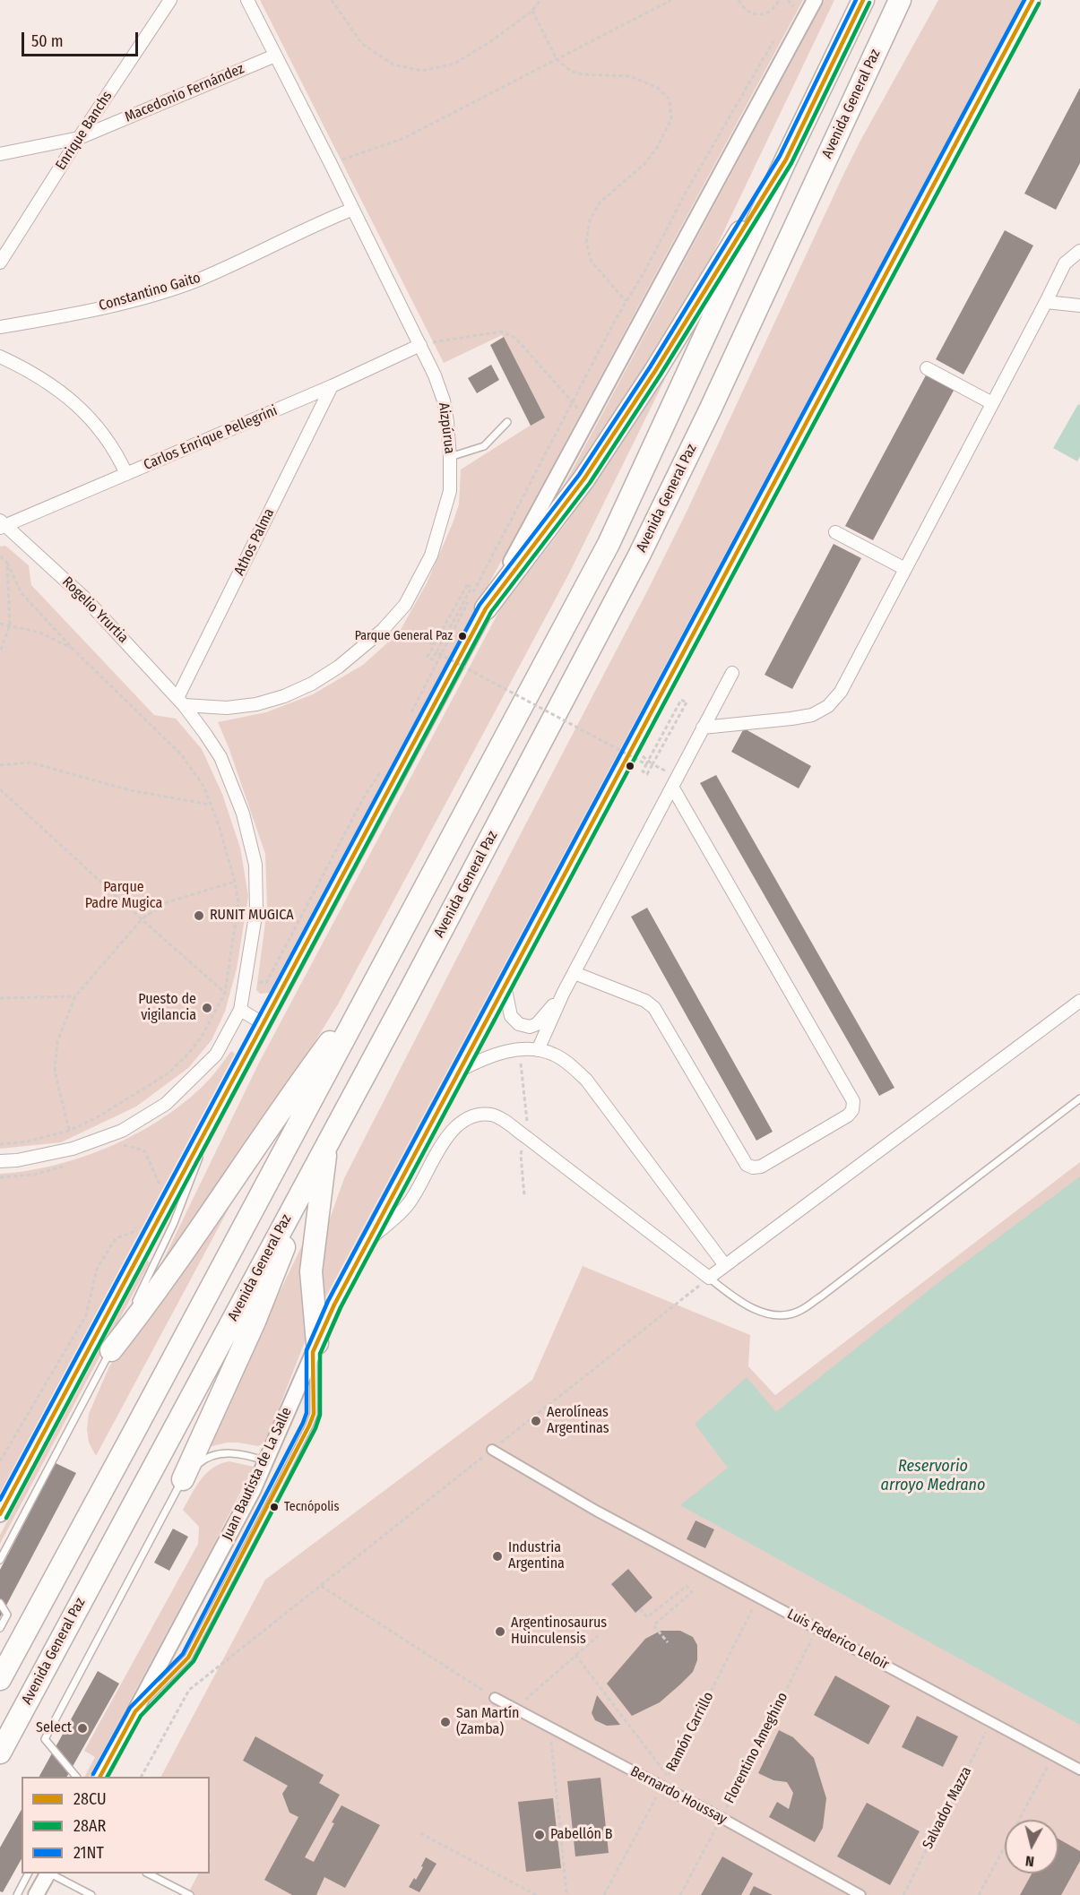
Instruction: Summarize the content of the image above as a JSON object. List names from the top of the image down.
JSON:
{
  "streets": {
    "highway": ["Avenida General Paz"],
    "street": [
      "Macedonio Fernández",
      "Enrique Banchs",
      "Constantino Gaito",
      "Aizpúrua",
      "Carlos Enrique Pellegrini",
      "Athos Palma",
      "Rogelio Yrurtia",
      "Juan Bautista de La Salle",
      "Luis Federico Leloir",
      "Bernardo Houssay"
    ],
    "path": ["Ramón Carrillo", "Florentino Ameghino", "Salvador Mazza"]
  },
  "crossings": [
    ["Macedonio Fernández", "Enrique Banchs"],
    ["Macedonio Fernández", "Aizpúrua"],
    ["Constantino Gaito", "Aizpúrua"],
    ["Aizpúrua", "Carlos Enrique Pellegrini"],
    ["Aizpúrua", "Athos Palma"],
    ["Aizpúrua", "Rogelio Yrurtia"],
    ["Carlos Enrique Pellegrini", "Athos Palma"],
    ["Carlos Enrique Pellegrini", "Rogelio Yrurtia"],
    ["Athos Palma", "Rogelio Yrurtia"],
    ["Luis Federico Leloir", "Ramón Carrillo"],
    ["Luis Federico Leloir", "Florentino Ameghino"],
    ["Luis Federico Leloir", "Salvador Mazza"],
    ["Ramón Carrillo", "Bernardo Houssay"],
    ["Florentino Ameghino", "Bernardo Houssay"]
  ],
  "water": ["Reservorio arroyo Medrano"],
  "parks": ["Parque Padre Mugica"],
  "places": [
    "Parque General Paz",
    "RUNIT MUGICA",
    "Puesto de vigilancia",
    "Aerolíneas Argentinas",
    "Tecnópolis",
    "Industria Argentina",
    "Argentinosaurus Huinculensis",
    "San Martín (Zamba)",
    "Select",
    "Pabellón B"
  ],
  "lines": ["transit line 28CU", "transit line 21NT", "transit line 28AR"],
  "legend": ["28CU", "28AR", "21NT"],
  "scale_bar": "50 m",
  "north": "bottom"
}
